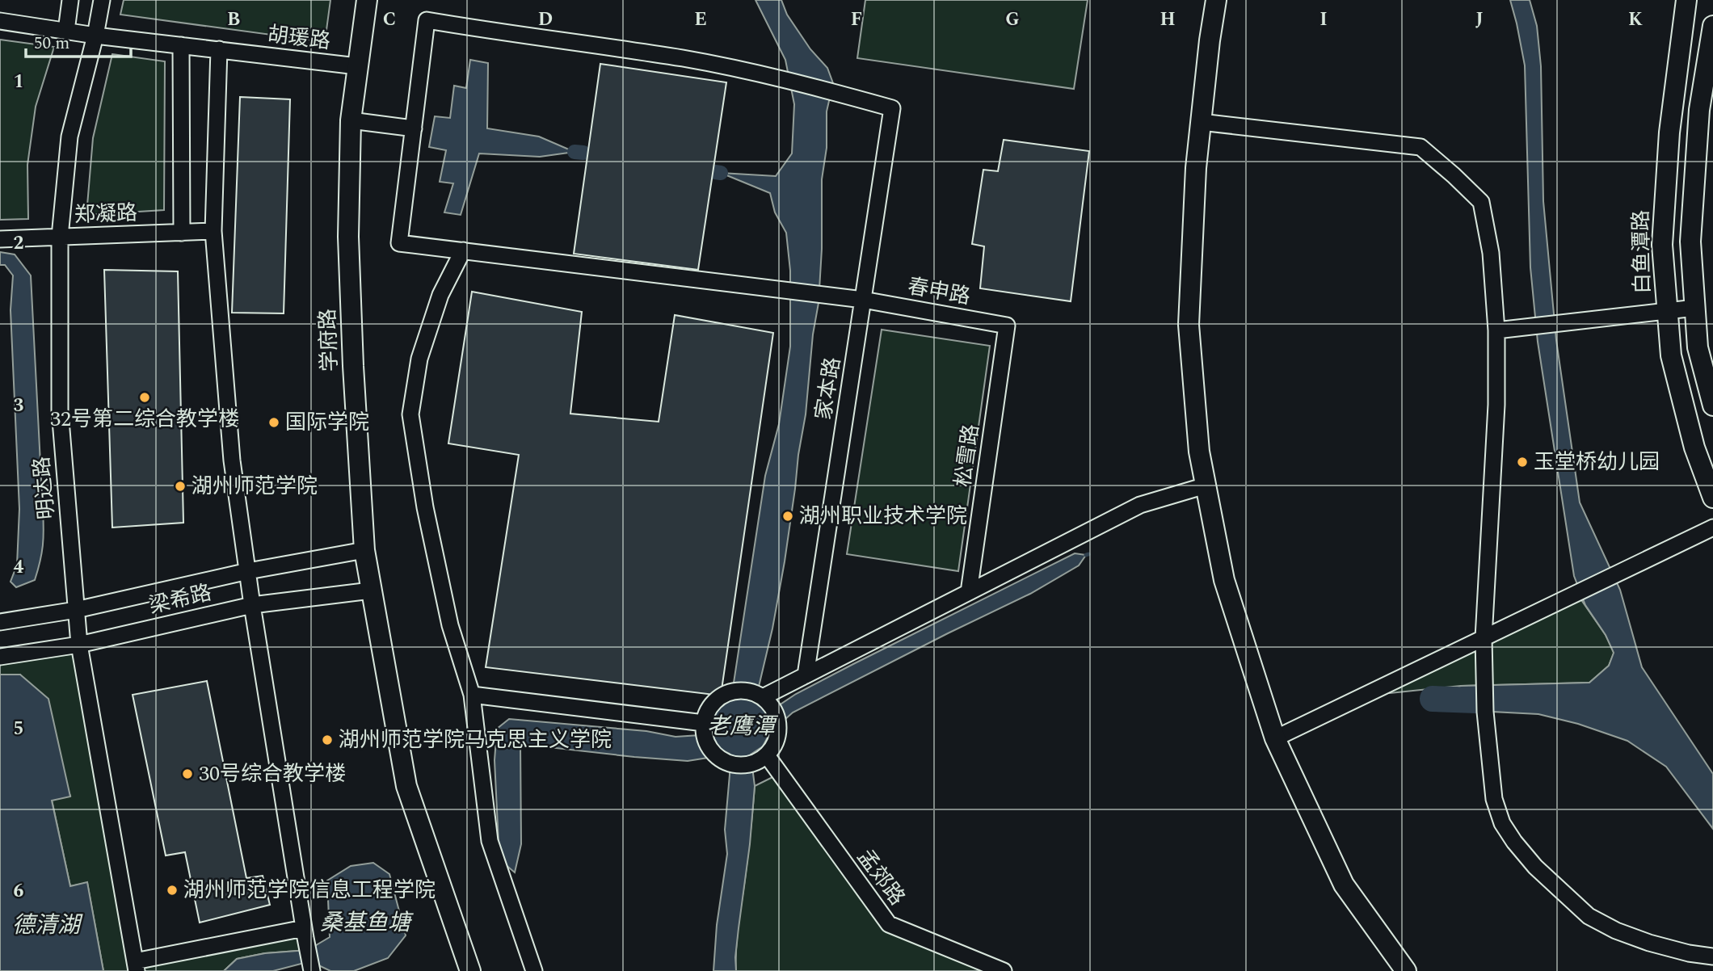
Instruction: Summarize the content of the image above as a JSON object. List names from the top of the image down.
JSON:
{
  "streets": {
    "main road": ["白鱼潭路", "学府路"],
    "street": [
      "胡瑗路",
      "郑凝路",
      "春申路",
      "家本路",
      "松雪路",
      "明达路",
      "梁希路",
      "孟郊路"
    ]
  },
  "crossings": [
    ["胡瑗路", "学府路"],
    ["胡瑗路", "明达路"],
    ["郑凝路", "明达路"],
    ["春申路", "家本路"],
    ["春申路", "松雪路"],
    ["学府路", "梁希路"],
    ["明达路", "梁希路"]
  ],
  "water": ["老鹰潭", "桑基鱼塘", "德清湖"],
  "places": [
    "32号第二综合教学楼",
    "国际学院",
    "玉堂桥幼儿园",
    "湖州师范学院",
    "湖州职业技术学院",
    "湖州师范学院马克思主义学院",
    "30号综合教学楼",
    "湖州师范学院信息工程学院"
  ],
  "scale_bar": "50 m",
  "grid": {
    "columns": [
      "B",
      "C",
      "D",
      "E",
      "F",
      "G",
      "H",
      "I",
      "J",
      "K"
    ],
    "rows": [
      "1",
      "2",
      "3",
      "4",
      "5",
      "6"
    ]
  }
}
